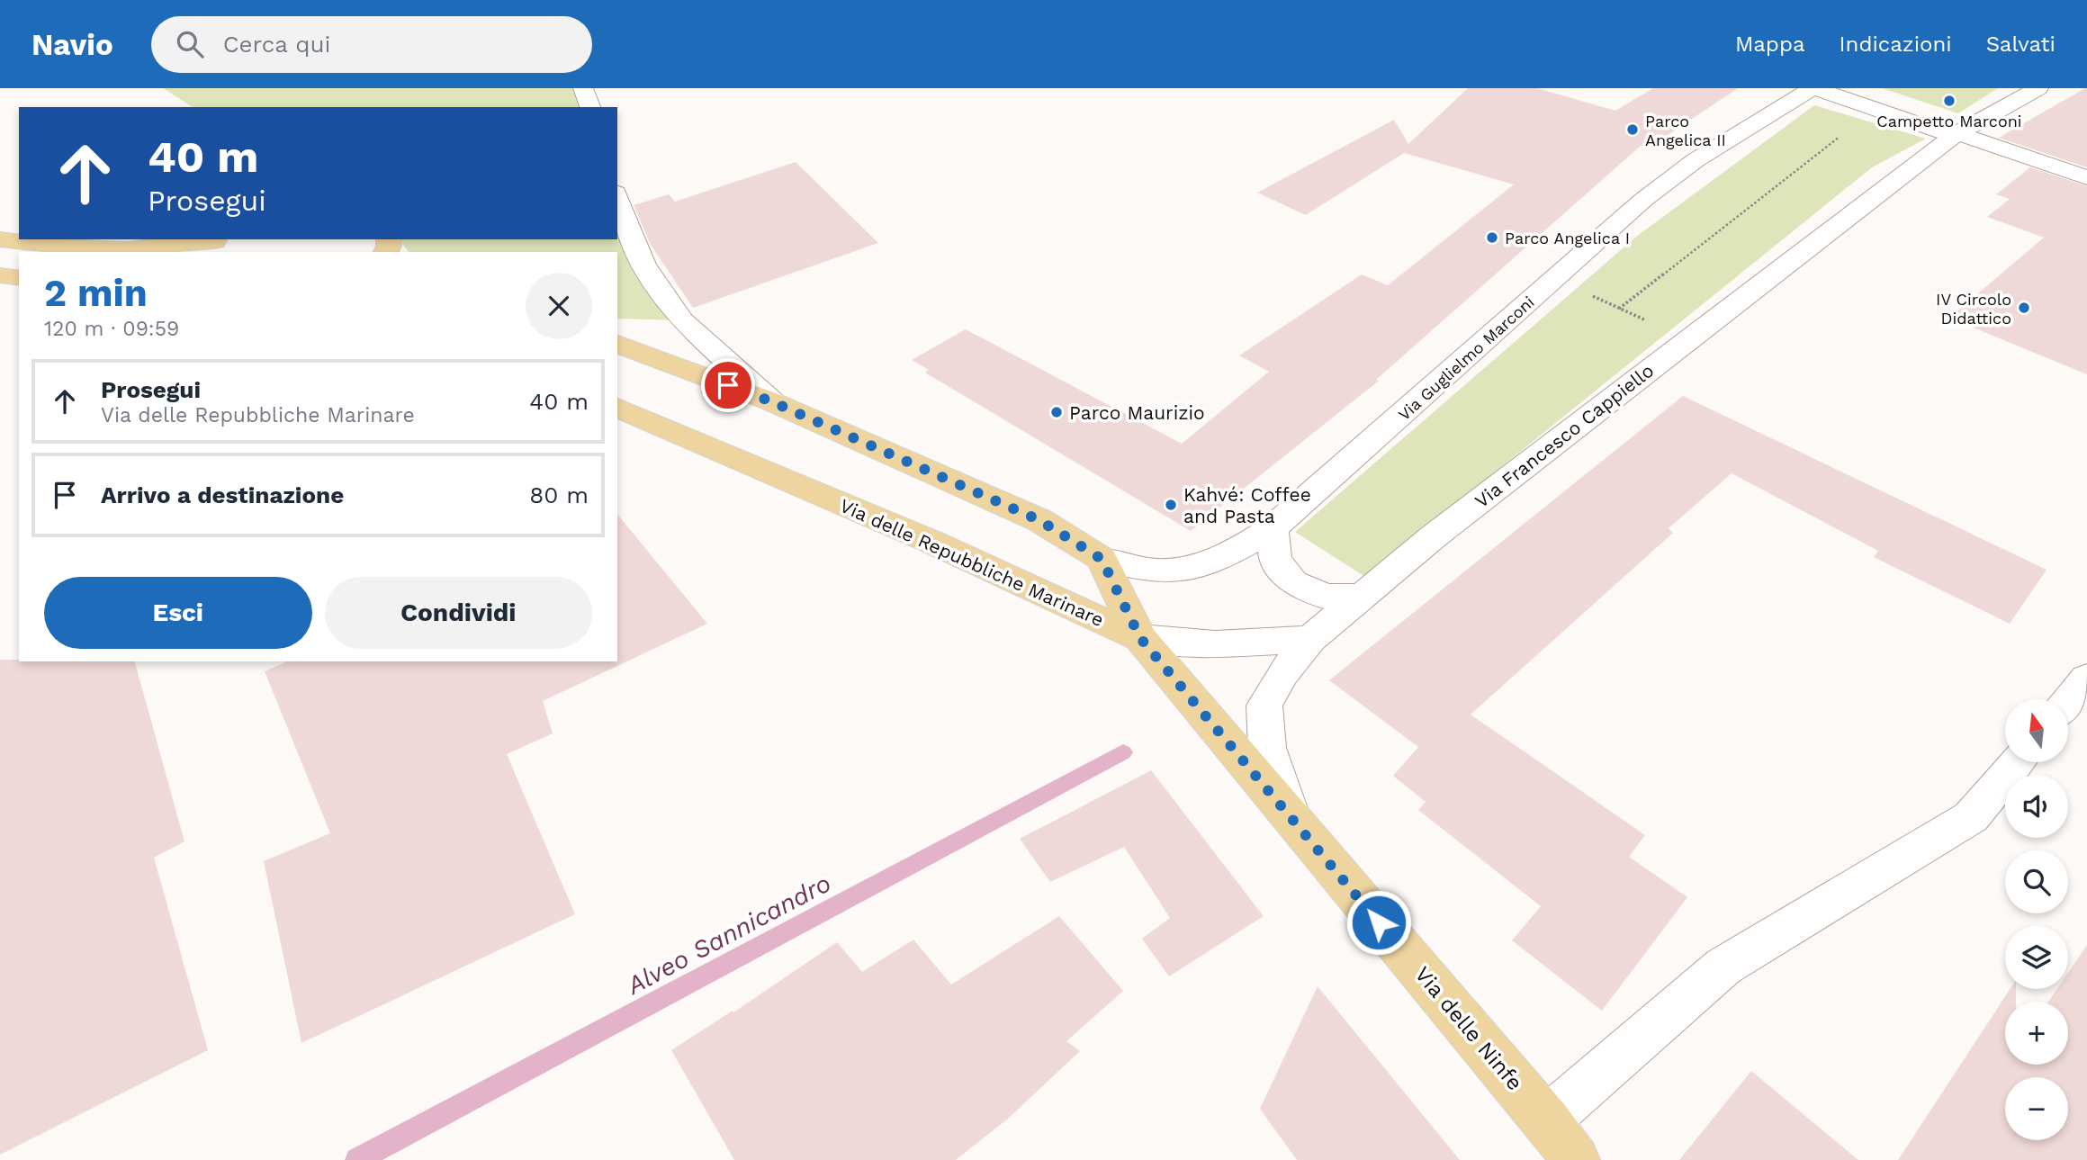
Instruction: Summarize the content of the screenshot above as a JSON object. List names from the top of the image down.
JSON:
{
  "streets": {
    "main road": ["Via delle Repubbliche Marinare", "Via delle Ninfe"],
    "street": ["Via Guglielmo Marconi", "Via Francesco Cappiello"]
  },
  "crossings": [
    ["Via Guglielmo Marconi", "Via delle Repubbliche Marinare"],
    ["Via Francesco Cappiello", "Via delle Ninfe"],
    ["Via delle Repubbliche Marinare", "Via delle Ninfe"]
  ],
  "water": ["Alveo Sannicandro"],
  "places": [
    "Campetto Marconi",
    "Parco Angelica II",
    "Parco Angelica I",
    "IV Circolo Didattico",
    "Parco Maurizio",
    "Kahvé: Coffee and Pasta"
  ],
  "north": "top",
  "page": {
    "header": "Navio",
    "search": "Cerca qui",
    "nav": ["Mappa", "Indicazioni", "Salvati"],
    "turn": ["40 m", "Prosegui"],
    "heading": ["2 min", "120 m · 09:59"],
    "list": [
      {
        "name": "Prosegui",
        "note": "Via delle Repubbliche Marinare",
        "value": "40 m"
      },
      {
        "name": "Arrivo a destinazione",
        "value": "80 m"
      }
    ],
    "buttons": ["Esci", "Condividi"],
    "map_buttons": ["+", "−"]
  }
}
